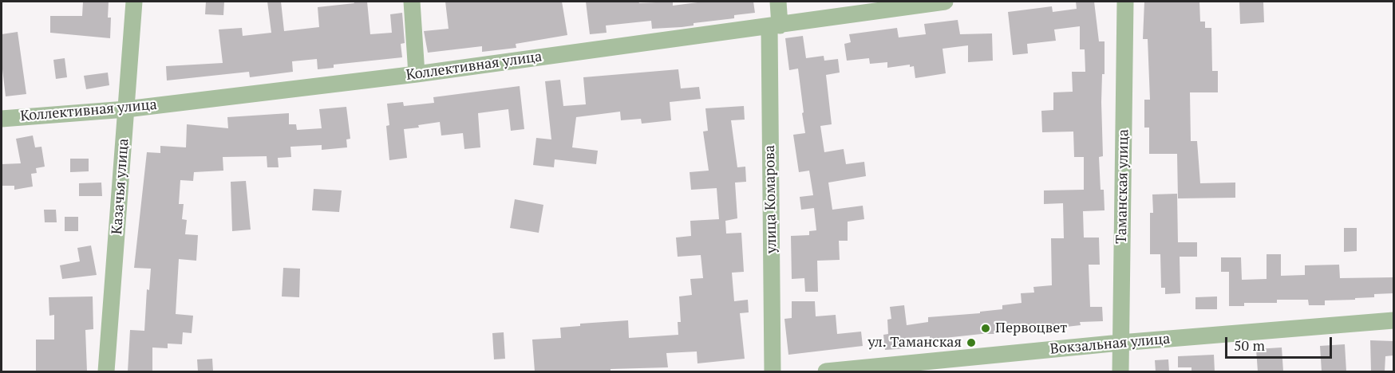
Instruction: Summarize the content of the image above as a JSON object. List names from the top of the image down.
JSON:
{
  "streets": {
    "street": [
      "Коллективная улица",
      "Казачья улица",
      "Таманская улица",
      "улица Комарова",
      "Вокзальная улица"
    ]
  },
  "crossings": [
    ["Коллективная улица", "Казачья улица"],
    ["Коллективная улица", "улица Комарова"],
    ["Таманская улица", "Вокзальная улица"]
  ],
  "places": ["Первоцвет", "ул. Таманская"],
  "scale_bar": "50 m"
}
